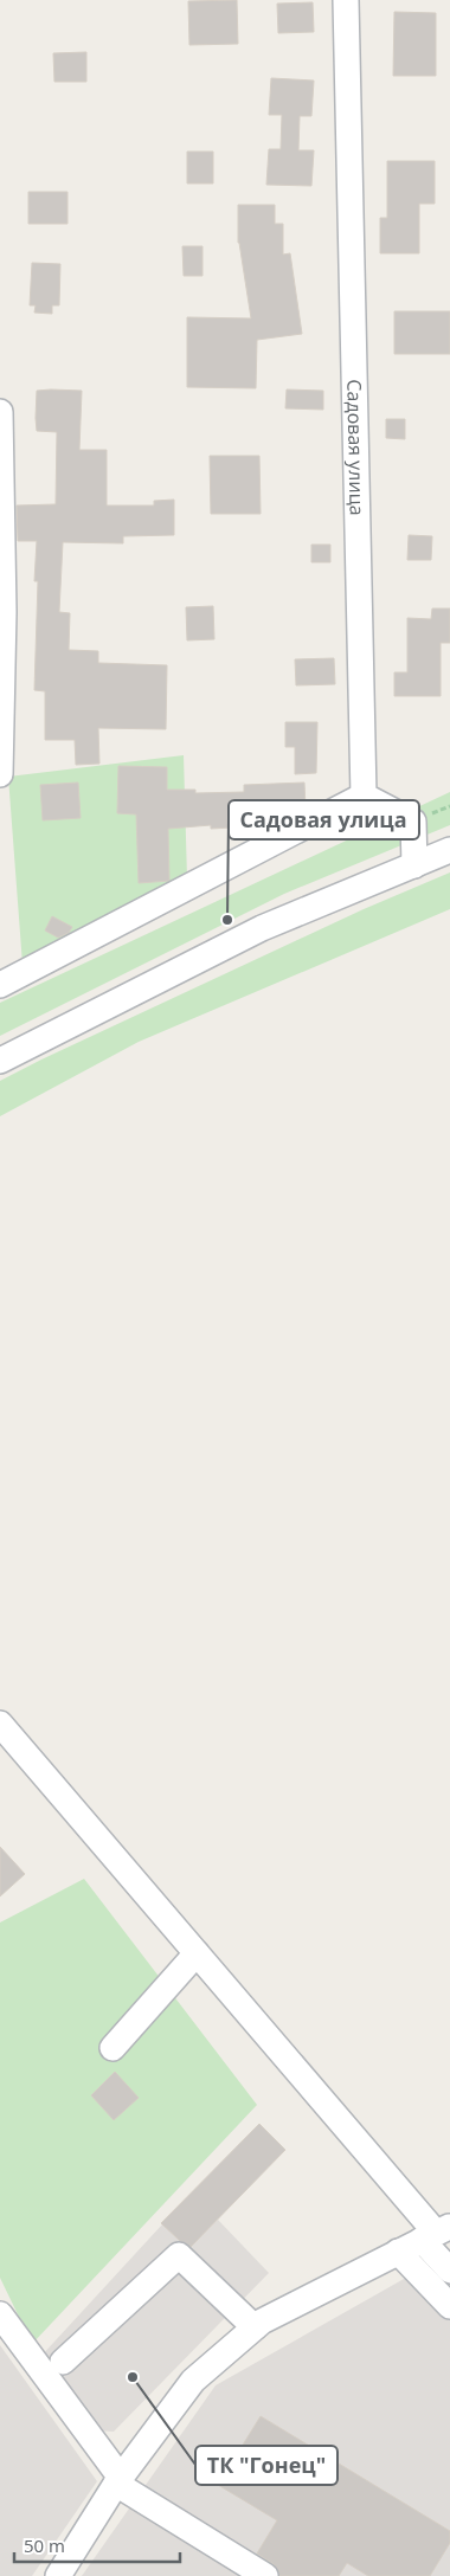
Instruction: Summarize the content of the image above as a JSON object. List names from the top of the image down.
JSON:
{
  "streets": {
    "street": ["Садовая улица"]
  },
  "places": ["Садовая улица", "ТК \"Гонец\""],
  "scale_bar": "50 m"
}
